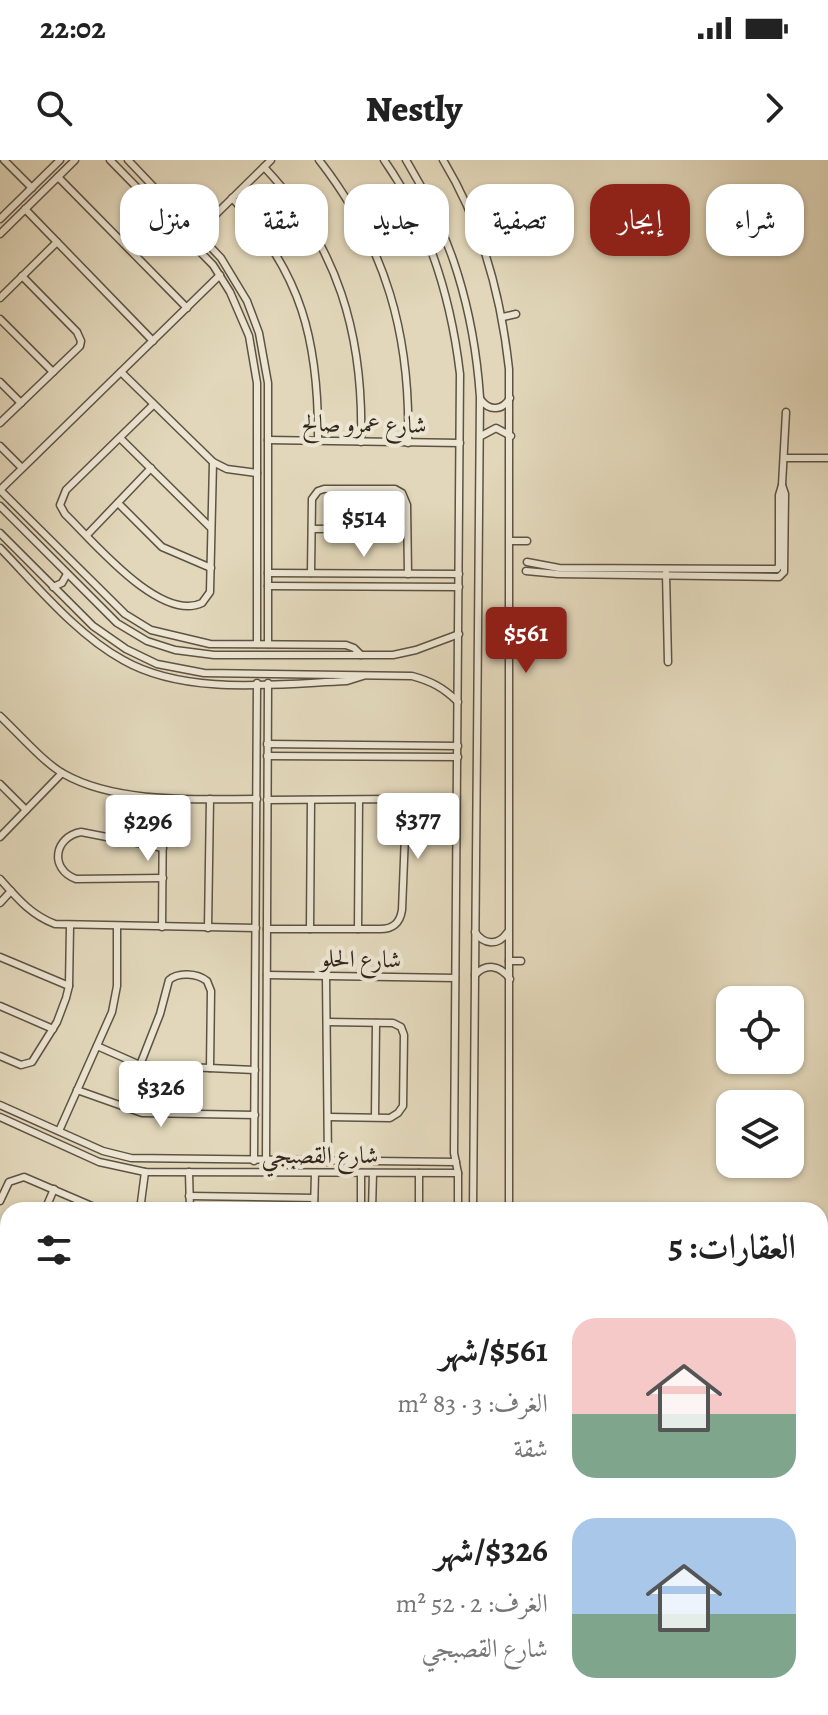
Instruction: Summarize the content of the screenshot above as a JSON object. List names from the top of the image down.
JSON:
{
  "streets": {
    "street": ["شارع عمرو صالح", "شارع الحلو", "شارع القصبجي"]
  },
  "page": {
    "status": "22:02",
    "header": "Nestly",
    "chip": [
      "شراء",
      "إيجار",
      "تصفية",
      "جديد",
      "شقة",
      "منزل"
    ],
    "price": [
      "$514",
      "$561",
      "$377",
      "$296",
      "$326"
    ],
    "heading": "العقارات: 5",
    "list": [
      {
        "name": "$561/شهر",
        "note": "الغرف: 3 · 83 m² · شقة"
      },
      {
        "name": "$326/شهر",
        "note": "الغرف: 2 · 52 m² · شارع القصبجي"
      }
    ]
  }
}
